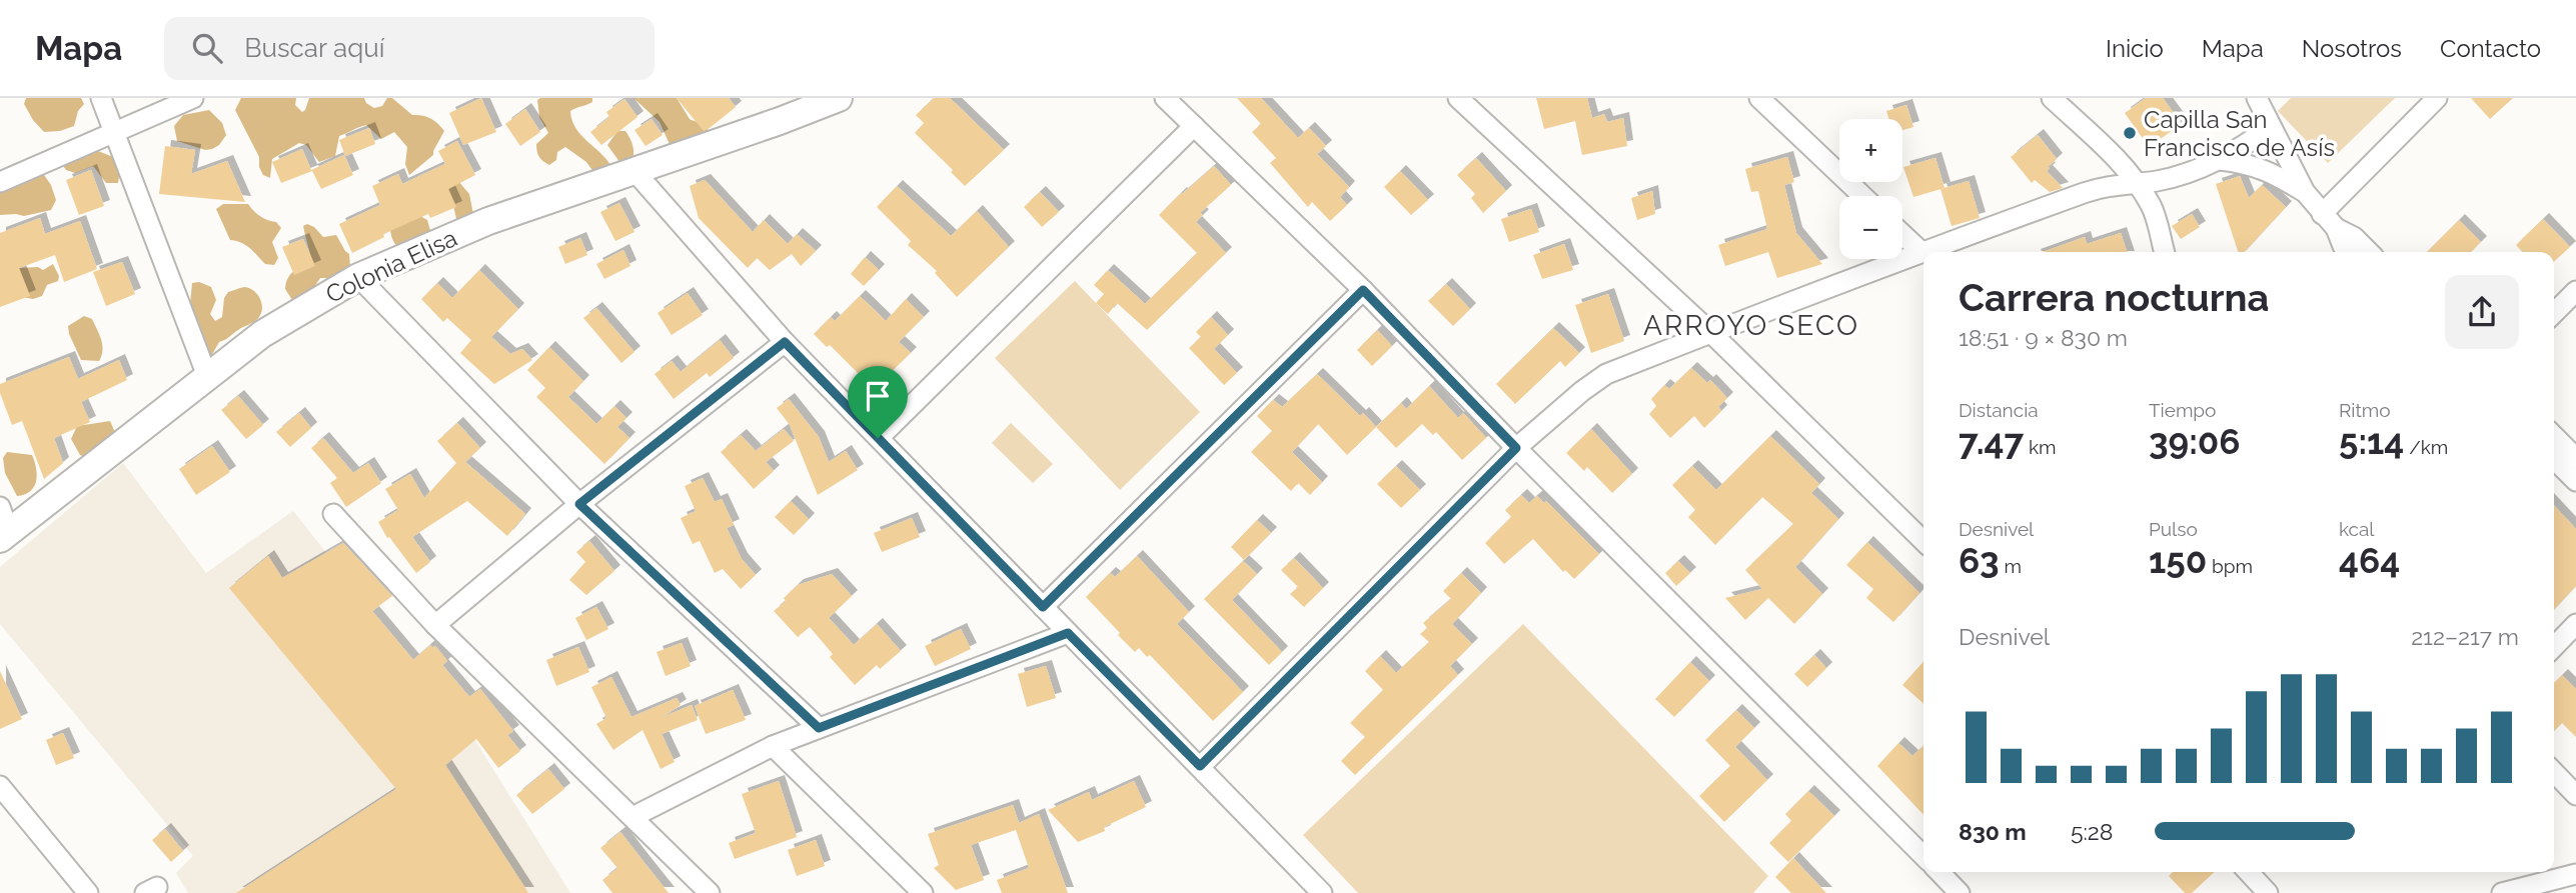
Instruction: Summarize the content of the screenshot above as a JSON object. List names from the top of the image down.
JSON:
{
  "streets": {
    "street": ["Colonia Elisa"]
  },
  "districts": ["ARROYO SECO"],
  "places": ["Capilla San Francisco de Asís"],
  "page": {
    "header": "Mapa",
    "search": "Buscar aquí",
    "nav": [
      "Inicio",
      "Mapa",
      "Nosotros",
      "Contacto"
    ],
    "map_buttons": ["+", "−"],
    "heading": ["Carrera nocturna", "18:51 · 9 × 830 m"],
    "stats": [
      ["Distancia", "7.47 km"],
      ["Tiempo", "39:06"],
      ["Ritmo", "5:14 /km"],
      ["Desnivel", "63 m"],
      ["Pulso", "150 bpm"],
      ["kcal", "464"]
    ],
    "chart": ["Desnivel", "212–217 m"],
    "list": [
      {
        "name": "830 m",
        "note": "5:28"
      }
    ]
  }
}
